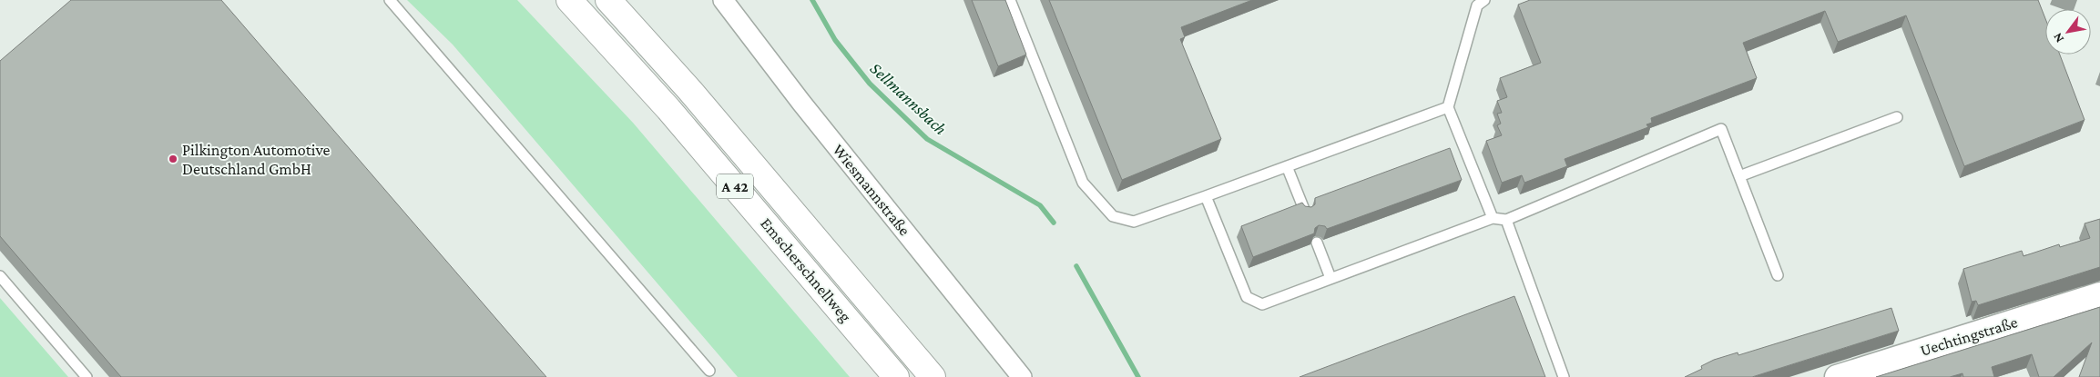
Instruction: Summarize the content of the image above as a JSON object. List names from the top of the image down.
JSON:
{
  "streets": {
    "highway": ["A 42", "Emscherschnellweg"],
    "street": ["Wiesmannstraße", "Uechtingstraße"]
  },
  "water": ["Sellmannsbach"],
  "places": ["Pilkington Automotive Deutschland GmbH"],
  "north": "bottom left"
}
